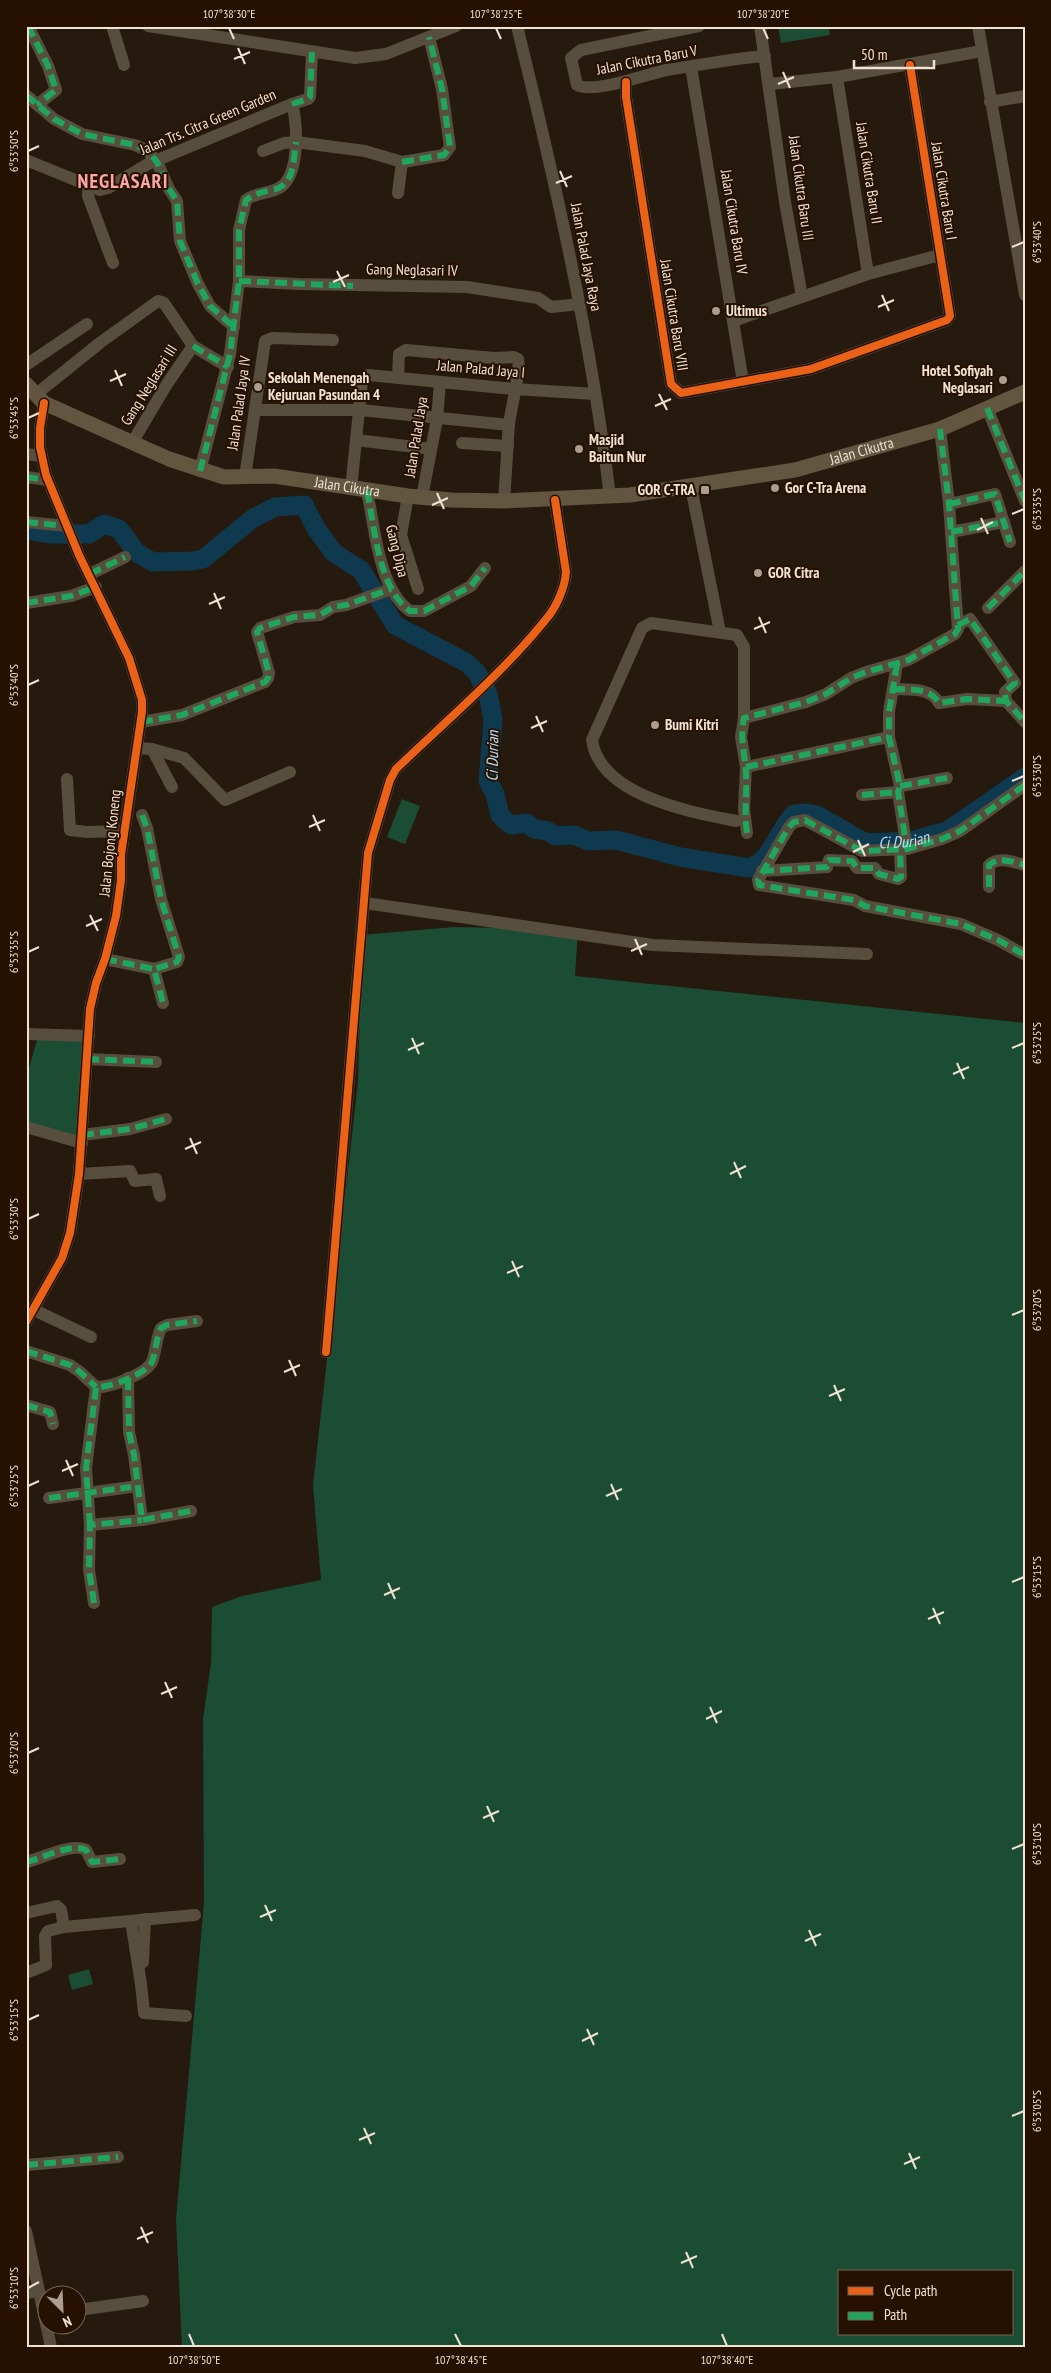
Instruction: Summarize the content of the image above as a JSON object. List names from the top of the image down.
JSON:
{
  "streets": {
    "main road": ["Jalan Cikutra"],
    "street": [
      "Jalan Cikutra Baru V",
      "Jalan Trs. Citra Green Garden",
      "Jalan Cikutra Baru II",
      "Jalan Cikutra Baru III",
      "Jalan Cikutra Baru I",
      "Jalan Cikutra Baru IV",
      "Jalan Palad Jaya Raya",
      "Gang Neglasari IV",
      "Jalan Cikutra Baru VIII",
      "Jalan Palad Jaya I",
      "Gang Neglasari III",
      "Jalan Palad Jaya IV",
      "Jalan Palad Jaya",
      "Gang Dipa",
      "Jalan Bojong Koneng"
    ]
  },
  "crossings": [
    ["Jalan Cikutra Baru V", "Jalan Cikutra Baru III"],
    ["Jalan Cikutra Baru V", "Jalan Cikutra Baru IV"],
    ["Jalan Cikutra Baru V", "Jalan Cikutra Baru VIII"],
    ["Jalan Cikutra Baru I", "Jalan Cikutra Baru VIII"],
    ["Jalan Cikutra Baru IV", "Jalan Cikutra Baru VIII"],
    ["Jalan Palad Jaya Raya", "Gang Neglasari IV"],
    ["Jalan Palad Jaya Raya", "Jalan Palad Jaya I"],
    ["Jalan Palad Jaya Raya", "Jalan Cikutra"],
    ["Jalan Palad Jaya I", "Jalan Palad Jaya"],
    ["Gang Neglasari III", "Jalan Cikutra"],
    ["Jalan Palad Jaya IV", "Jalan Cikutra"],
    ["Jalan Palad Jaya", "Jalan Cikutra"],
    ["Jalan Cikutra", "Gang Dipa"],
    ["Jalan Cikutra", "Jalan Bojong Koneng"]
  ],
  "districts": ["NEGLASARI"],
  "water": ["Ci Durian"],
  "places": {
    "other": [
      "Ultimus",
      "Hotel Sofiyah Neglasari",
      "Sekolah Menengah Kejuruan Pasundan 4",
      "Masjid Baitun Nur",
      "Gor C-Tra Arena",
      "GOR Citra",
      "Bumi Kitri"
    ],
    "transit": ["GOR C-TRA"]
  },
  "legend": ["Cycle path", "Path"],
  "scale_bar": "50 m",
  "north": "bottom right",
  "coordinates": [
    "107°38'30\"E",
    "107°38'25\"E",
    "107°38'20\"E",
    "6°53'50\"S",
    "6°53'40\"S",
    "6°53'45\"S",
    "6°53'35\"S",
    "6°53'30\"S",
    "6°53'25\"S",
    "6°53'20\"S",
    "6°53'15\"S",
    "6°53'10\"S",
    "6°53'05\"S",
    "107°38'50\"E",
    "107°38'45\"E",
    "107°38'40\"E"
  ]
}
